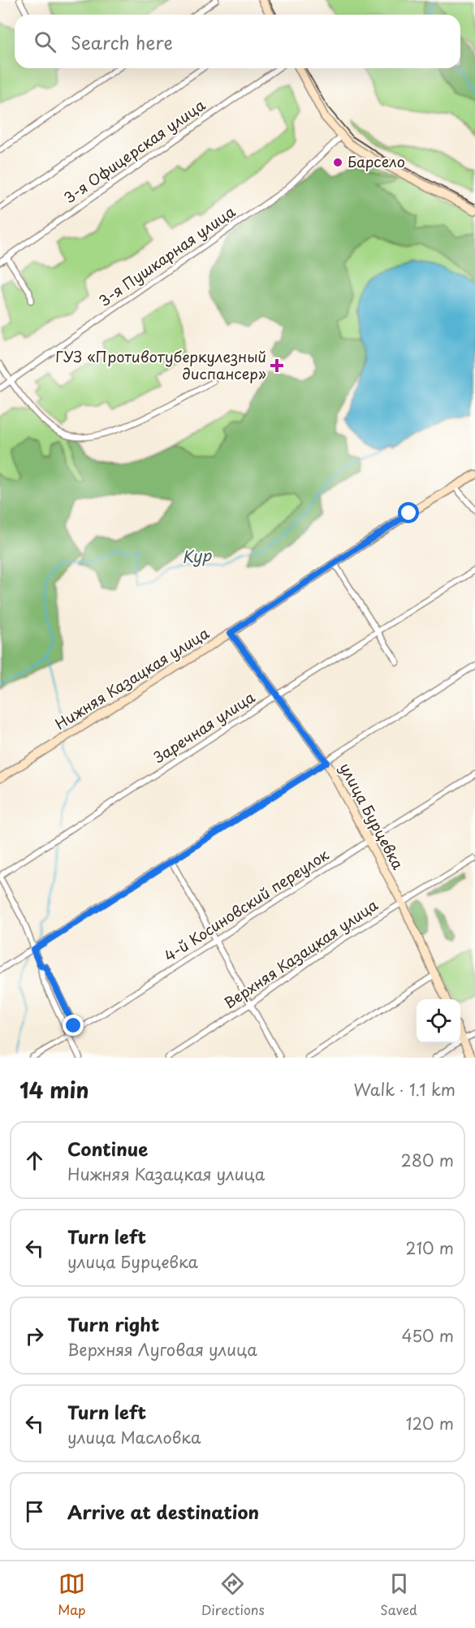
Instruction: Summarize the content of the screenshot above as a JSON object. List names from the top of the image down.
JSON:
{
  "streets": {
    "street": [
      "3-я Офицерская улица",
      "3-я Пушкарная улица",
      "Нижняя Казацкая улица",
      "Заречная улица",
      "улица Бурцевка",
      "4-й Косиновский переулок",
      "Верхняя Казацкая улица"
    ]
  },
  "crossings": [
    ["Нижняя Казацкая улица", "улица Бурцевка"],
    ["Заречная улица", "улица Бурцевка"],
    ["улица Бурцевка", "4-й Косиновский переулок"],
    ["улица Бурцевка", "Верхняя Казацкая улица"]
  ],
  "water": ["Кур"],
  "places": {
    "other": ["Барсело"],
    "health": ["ГУЗ «Противотуберкулезный диспансер»"]
  },
  "page": {
    "search": "Search here",
    "heading": ["14 min", "Walk · 1.1 km"],
    "list": [
      ["Continue", "Нижняя Казацкая улица", "280 m"],
      ["Turn left", "улица Бурцевка", "210 m"],
      ["Turn right", "Верхняя Луговая улица", "450 m"],
      ["Turn left", "улица Масловка", "120 m"],
      "Arrive at destination"
    ],
    "nav": ["Map", "Directions", "Saved"]
  }
}
